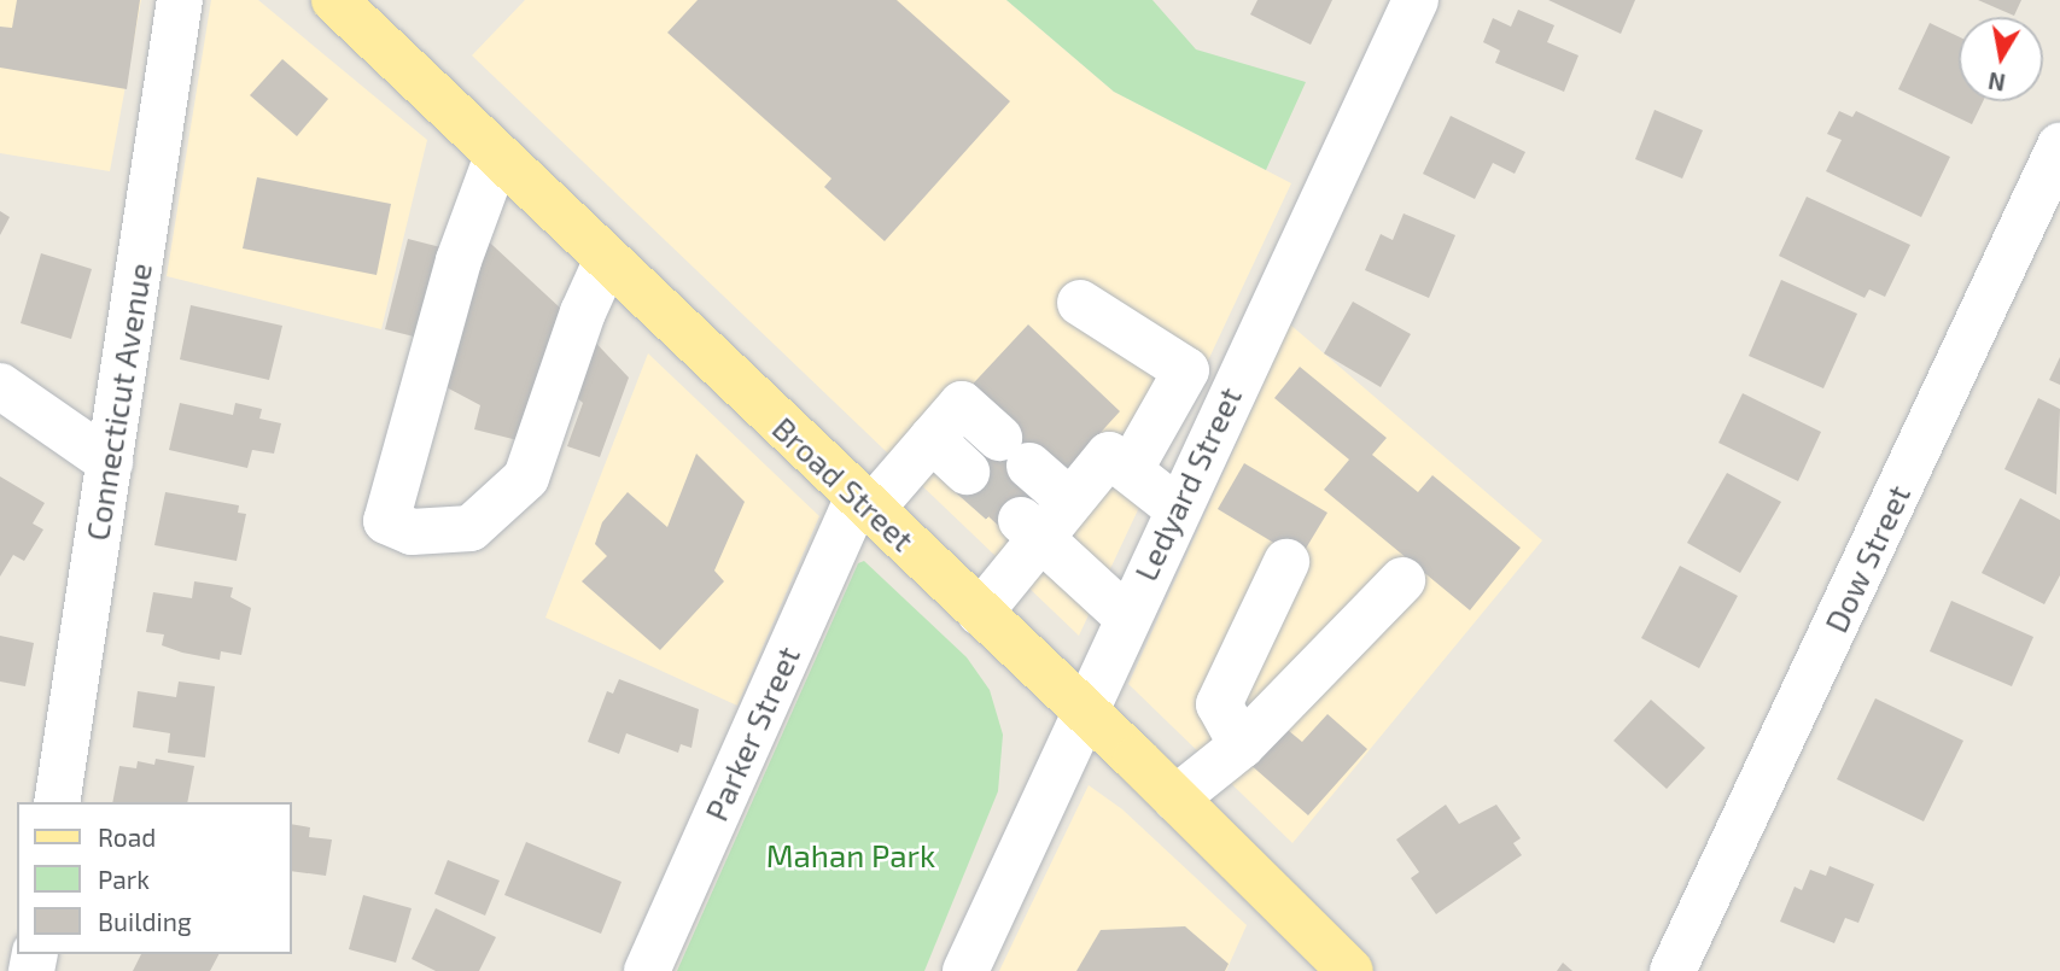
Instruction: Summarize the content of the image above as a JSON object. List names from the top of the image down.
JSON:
{
  "streets": {
    "main road": ["Broad Street"],
    "street": [
      "Connecticut Avenue",
      "Ledyard Street",
      "Dow Street",
      "Parker Street"
    ]
  },
  "crossings": [
    ["Broad Street", "Ledyard Street"],
    ["Broad Street", "Parker Street"]
  ],
  "parks": ["Mahan Park"],
  "legend": ["Road", "Park", "Building"],
  "north": "bottom"
}
